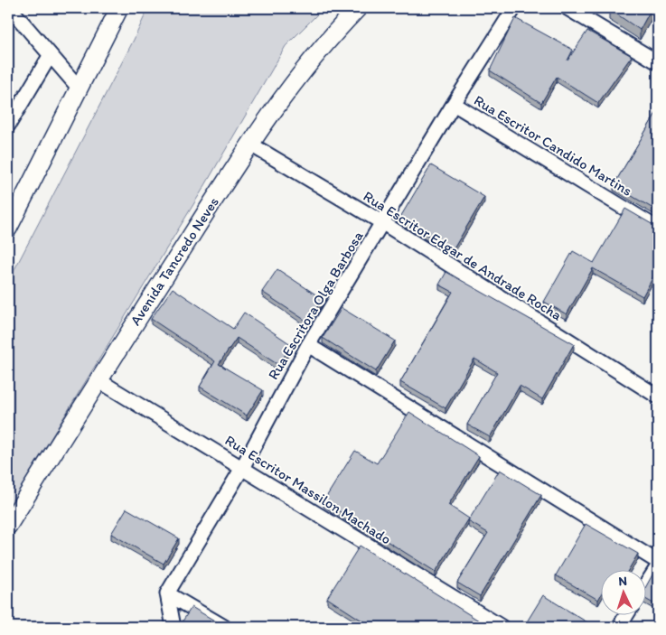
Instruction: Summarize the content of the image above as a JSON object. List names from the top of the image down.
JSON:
{
  "streets": {
    "street": [
      "Rua Escritor Candido Martins",
      "Rua Escritor Edgar de Andrade Rocha",
      "Avenida Tancredo Neves",
      "Rua Escritora Olga Barbosa",
      "Rua Escritor Massilon Machado"
    ]
  },
  "crossings": [
    ["Rua Escritor Candido Martins", "Rua Escritora Olga Barbosa"],
    ["Rua Escritor Edgar de Andrade Rocha", "Avenida Tancredo Neves"],
    ["Rua Escritor Edgar de Andrade Rocha", "Rua Escritora Olga Barbosa"],
    ["Avenida Tancredo Neves", "Rua Escritor Massilon Machado"],
    ["Rua Escritora Olga Barbosa", "Rua Escritor Massilon Machado"]
  ],
  "north": "top"
}
